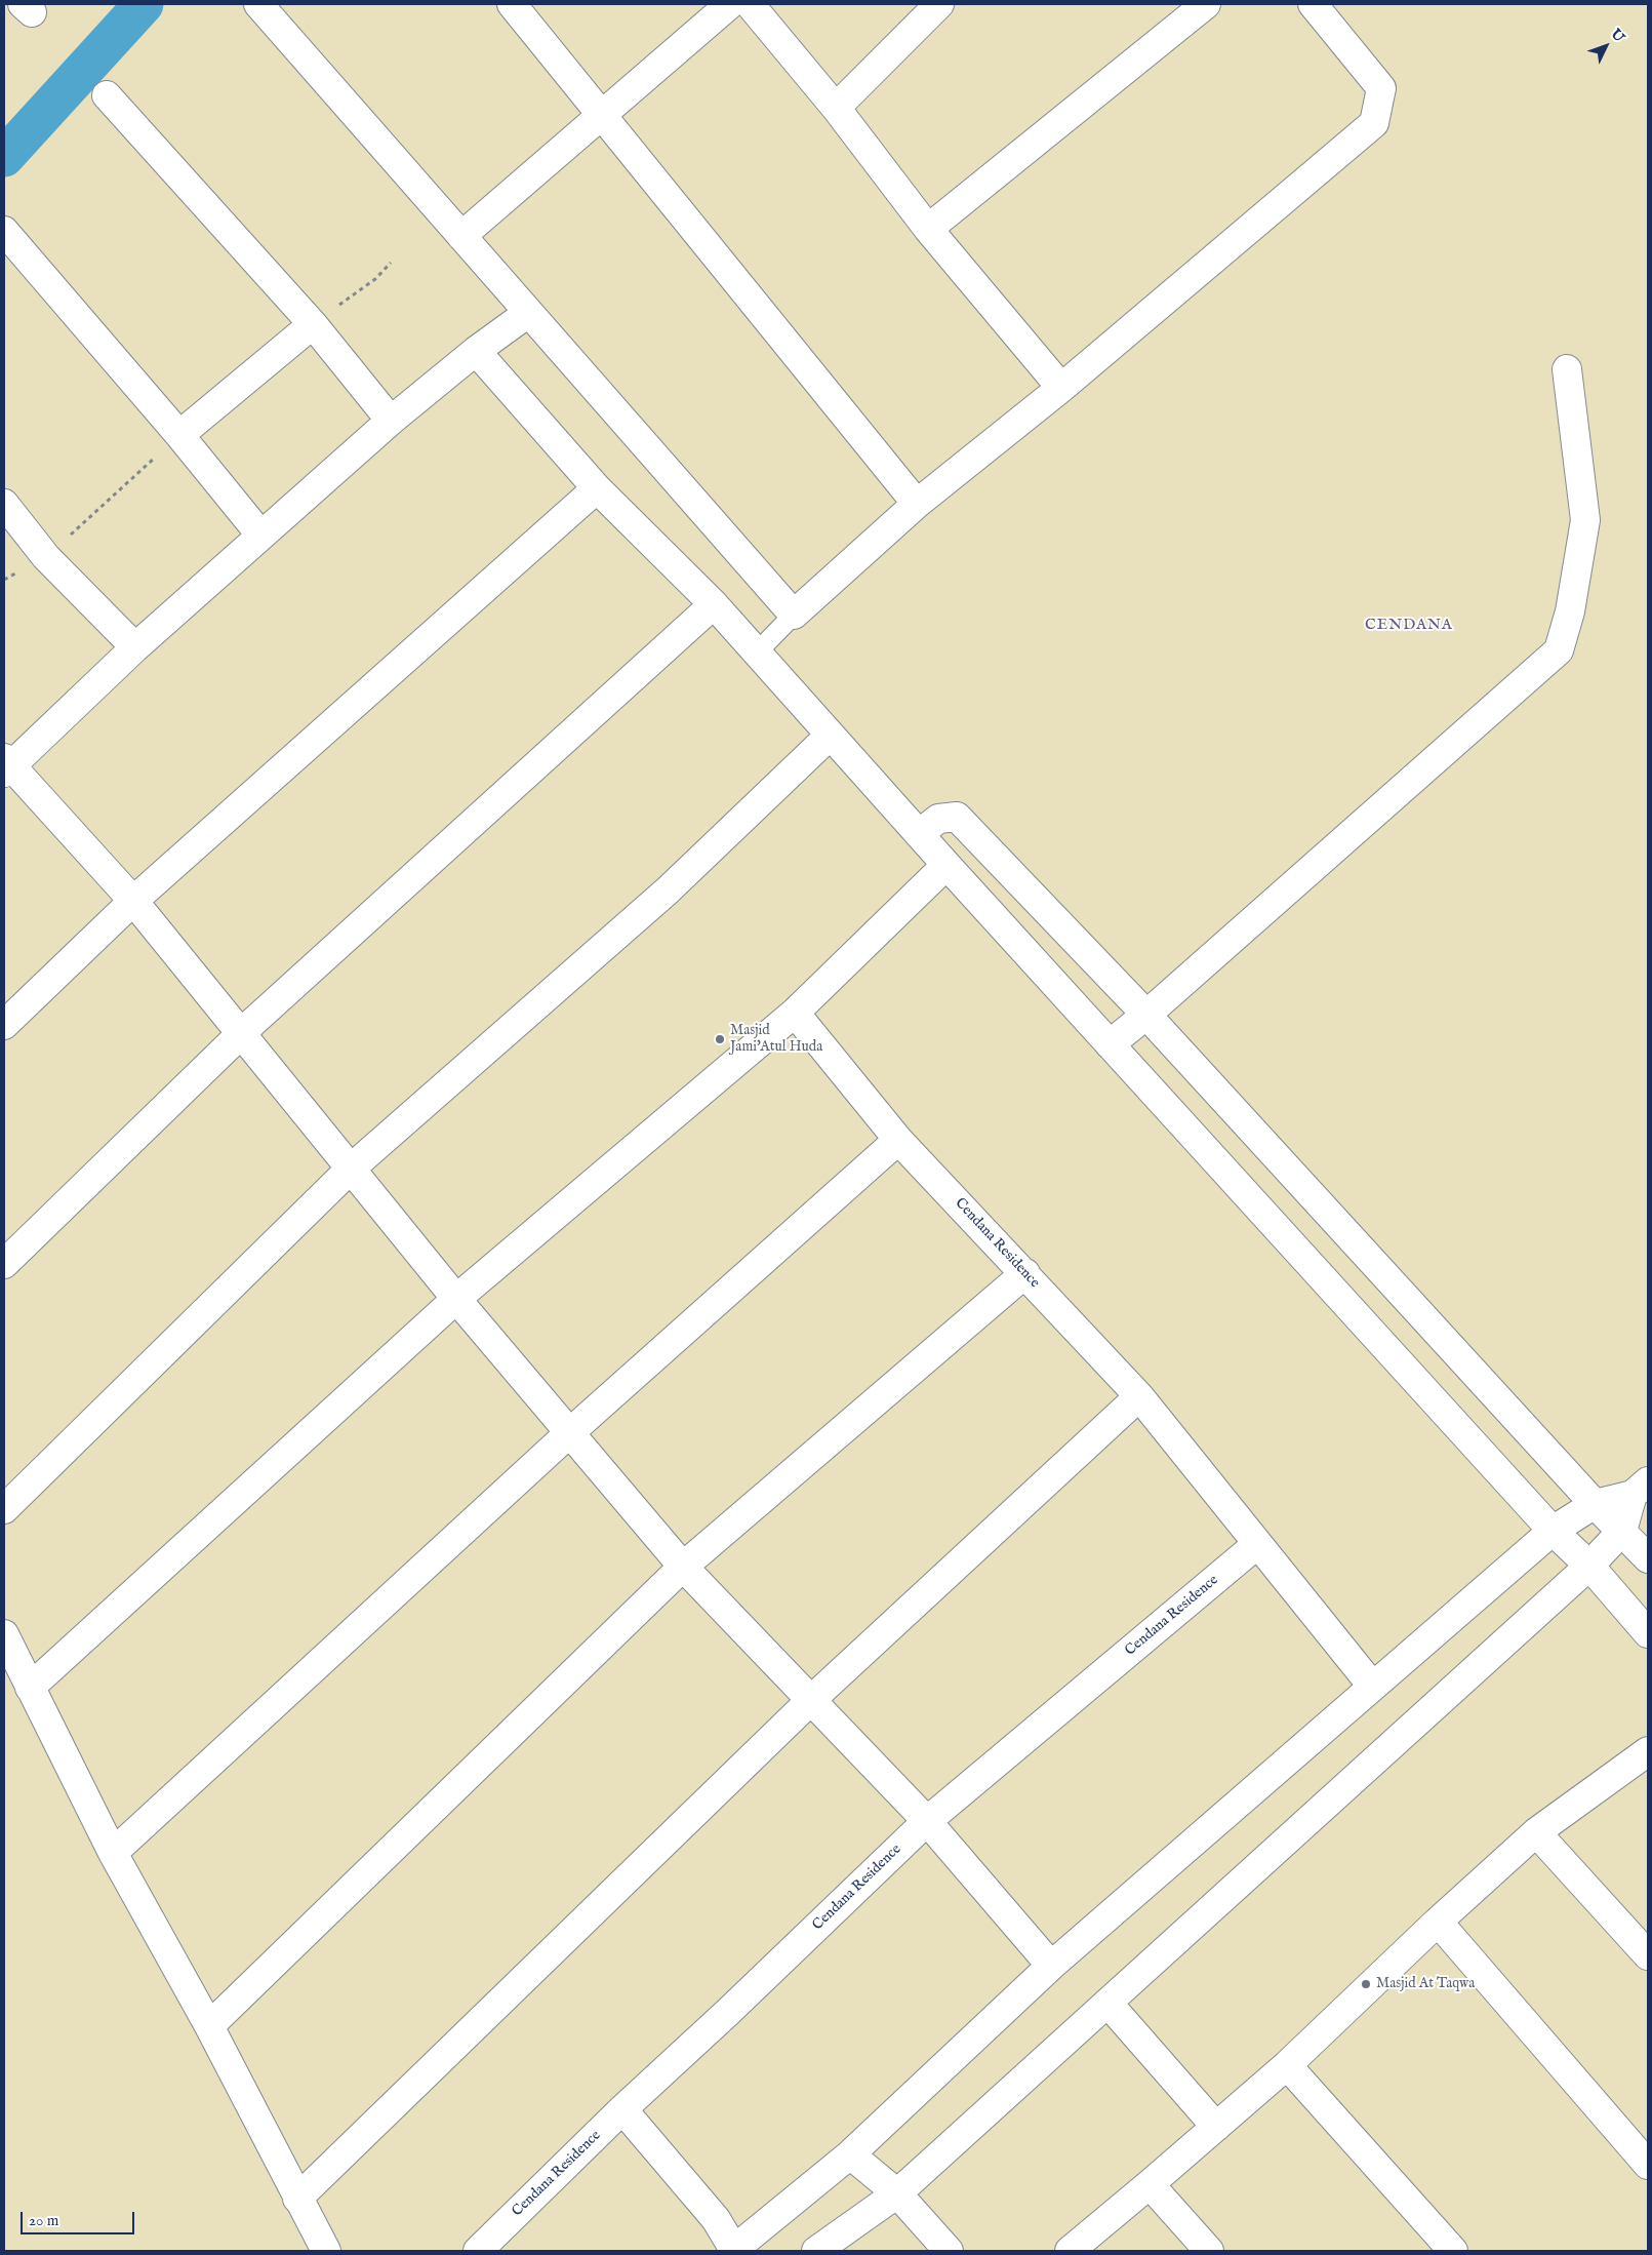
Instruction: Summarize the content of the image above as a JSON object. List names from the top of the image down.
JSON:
{
  "streets": {
    "street": ["Cendana Residence"]
  },
  "districts": ["CENDANA"],
  "places": ["Masjid Jami'Atul Huda", "Masjid At Taqwa"],
  "scale_bar": "20 m",
  "north": "top right"
}
